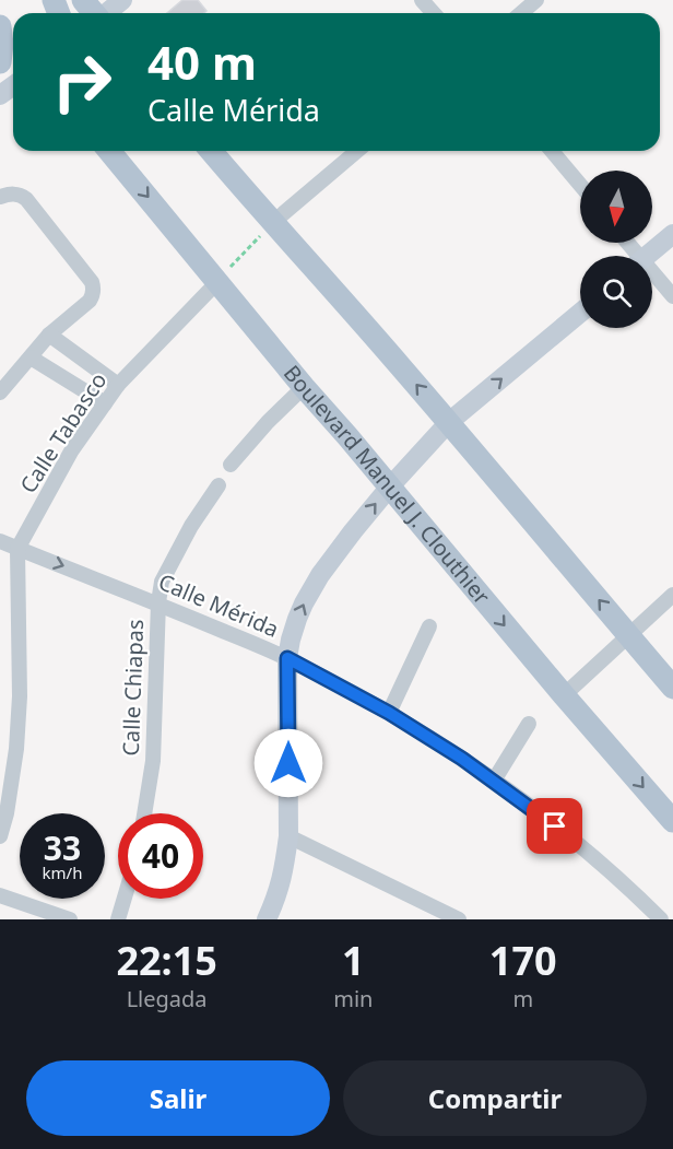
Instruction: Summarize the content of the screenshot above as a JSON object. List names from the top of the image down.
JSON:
{
  "streets": {
    "main road": ["Boulevard Manuel J. Clouthier"],
    "street": ["Calle Tabasco", "Calle Mérida", "Calle Chiapas"]
  },
  "crossings": [
    ["Calle Tabasco", "Boulevard Manuel J. Clouthier"],
    ["Calle Tabasco", "Calle Mérida"],
    ["Calle Mérida", "Calle Chiapas"]
  ],
  "north": "bottom",
  "page": {
    "turn": ["40 m", "Calle Mérida"],
    "speed": "33 km/h",
    "limit": "40",
    "eta": [
      "22:15",
      "Llegada",
      "1",
      "min",
      "170",
      "m"
    ],
    "buttons": ["Salir", "Compartir"]
  }
}
